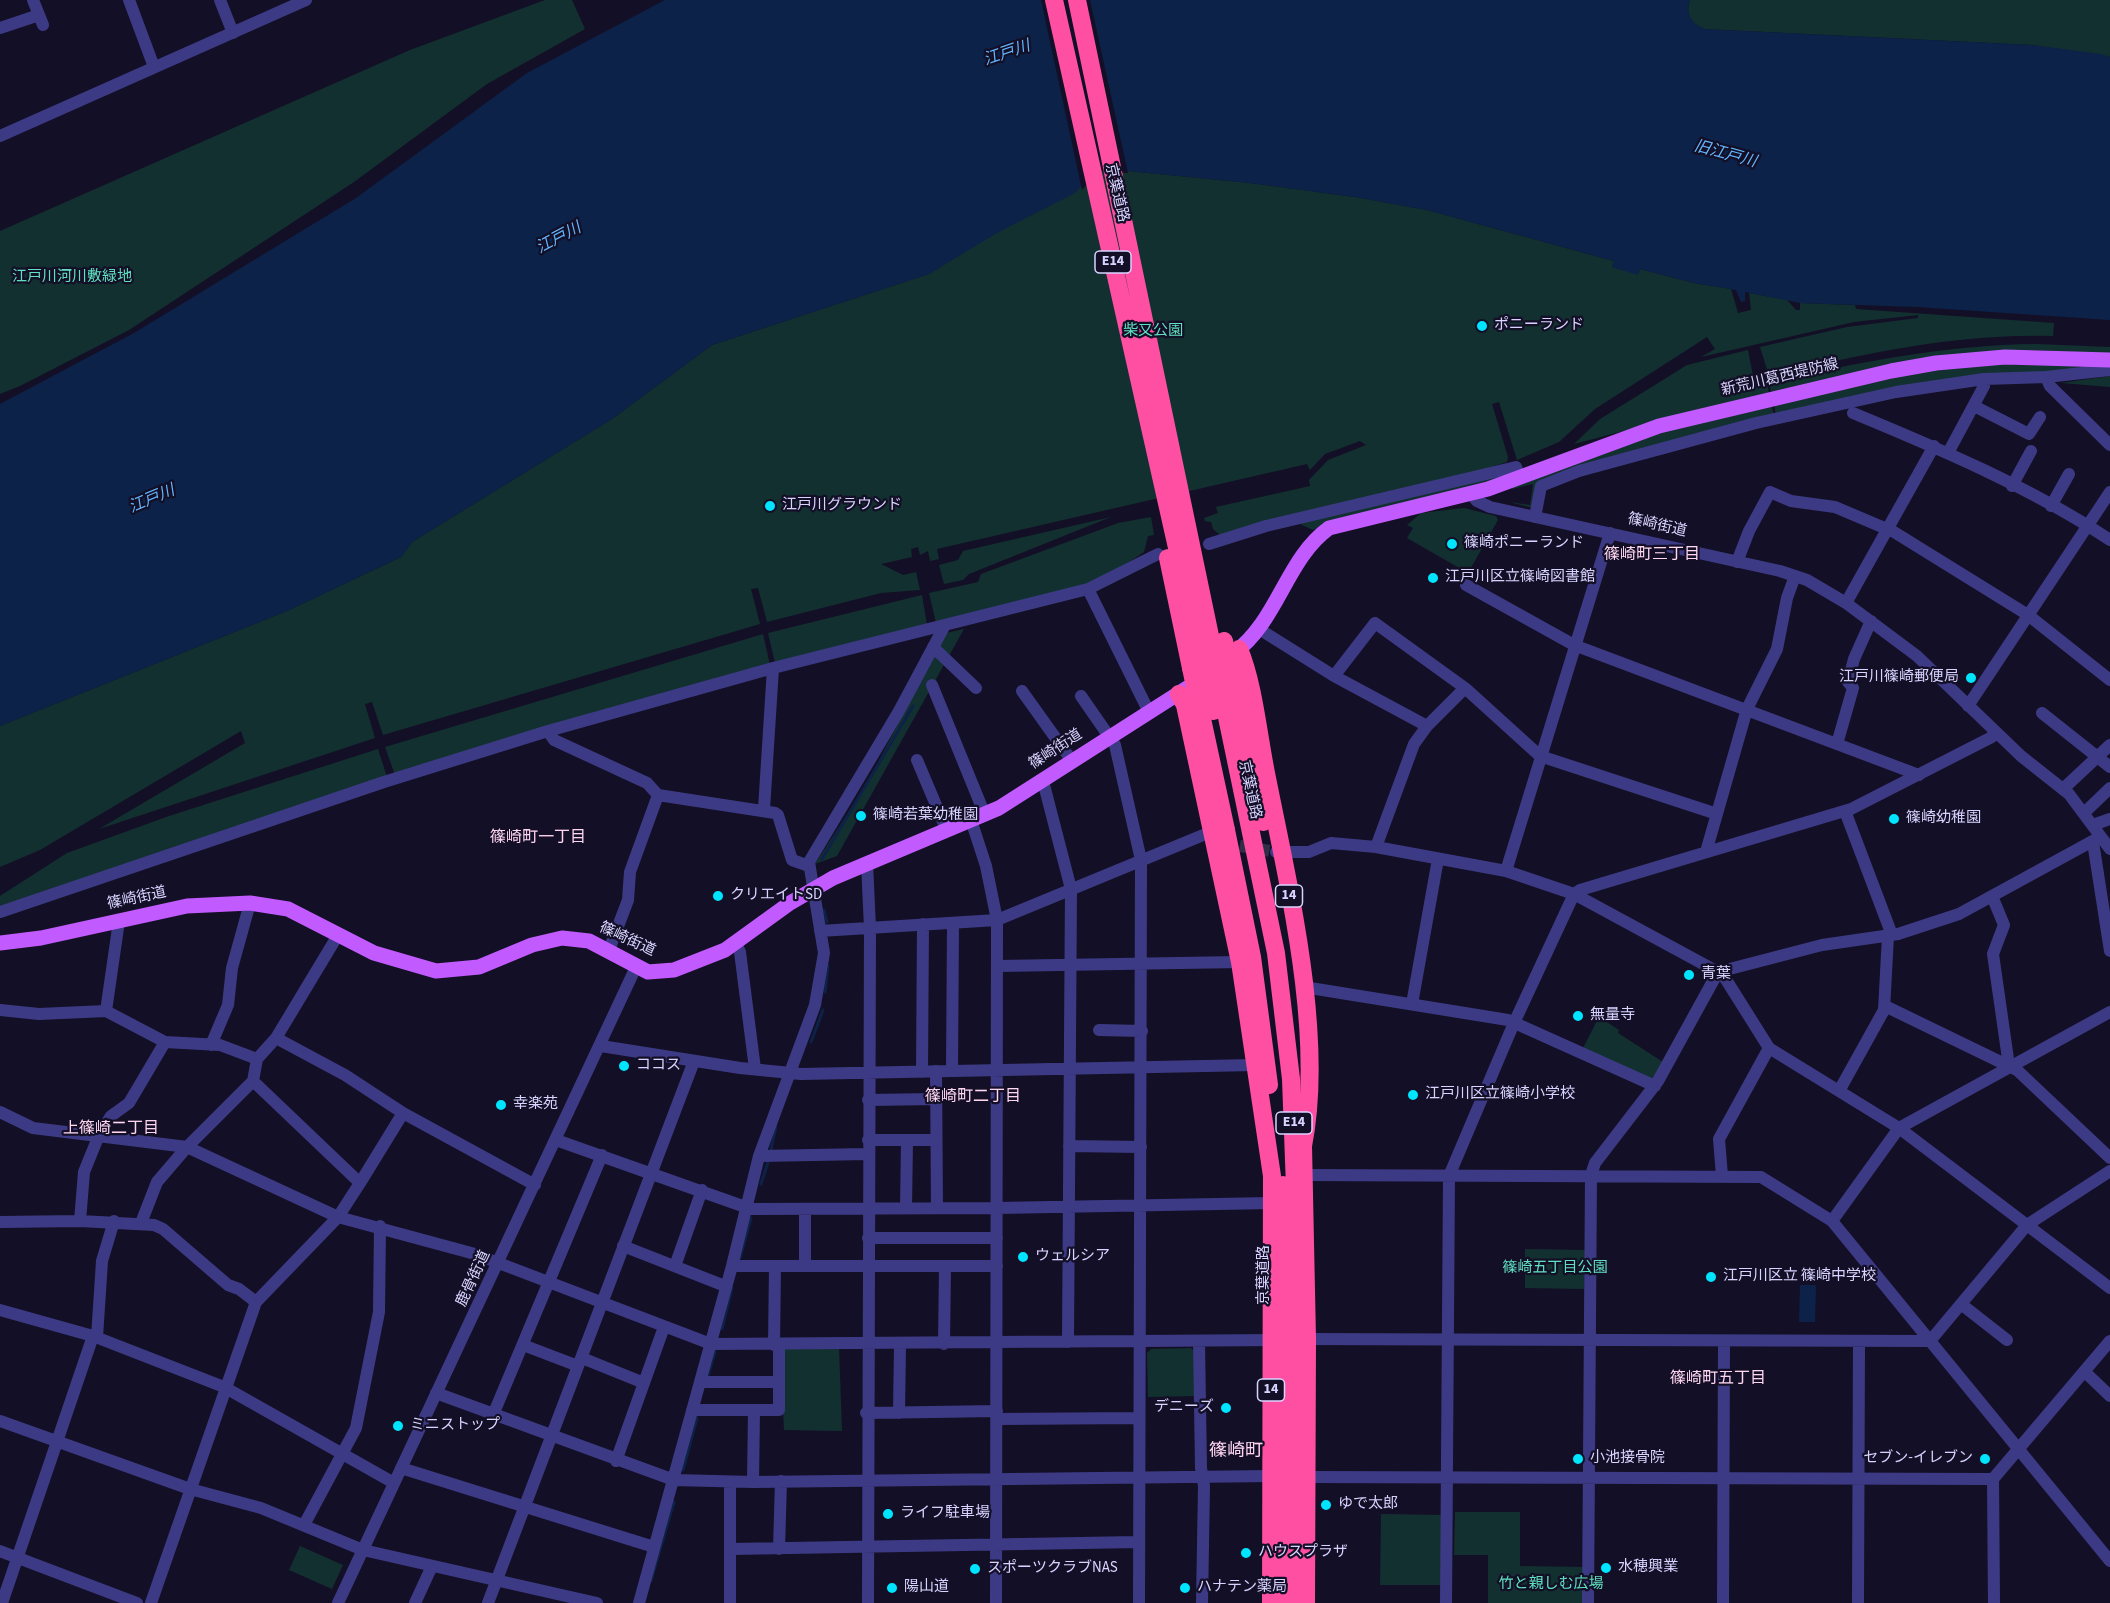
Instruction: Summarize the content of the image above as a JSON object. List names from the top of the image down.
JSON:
{
  "streets": {
    "highway": ["京葉道路", "E14", "14"],
    "main road": ["新荒川葛西堤防線", "篠崎街道"],
    "street": ["鹿骨街道"]
  },
  "crossings": [
    ["京葉道路", "E14"],
    ["京葉道路", "篠崎街道"],
    ["新荒川葛西堤防線", "篠崎街道"],
    ["篠崎街道", "鹿骨街道"]
  ],
  "districts": [
    "篠崎町三丁目",
    "篠崎町一丁目",
    "篠崎町二丁目",
    "上篠崎二丁目",
    "篠崎町五丁目",
    "篠崎町"
  ],
  "water": ["江戸川", "旧江戸川"],
  "parks": [
    "江戸川河川敷緑地",
    "柴又公園",
    "篠崎五丁目公園",
    "竹と親しむ広場"
  ],
  "places": [
    "ポニーランド",
    "江戸川グラウンド",
    "篠崎ポニーランド",
    "江戸川区立篠崎図書館",
    "江戸川篠崎郵便局",
    "篠崎若葉幼稚園",
    "篠崎幼稚園",
    "クリエイトSD",
    "青葉",
    "無量寺",
    "ココス",
    "江戸川区立篠崎小学校",
    "幸楽苑",
    "ウェルシア",
    "江戸川区立 篠崎中学校",
    "デニーズ",
    "ミニストップ",
    "小池接骨院",
    "セブン-イレブン",
    "ゆで太郎",
    "ライフ駐車場",
    "ハウスプラザ",
    "水穂興業",
    "スポーツクラブNAS",
    "陽山道",
    "ハナテン薬局"
  ]
}
